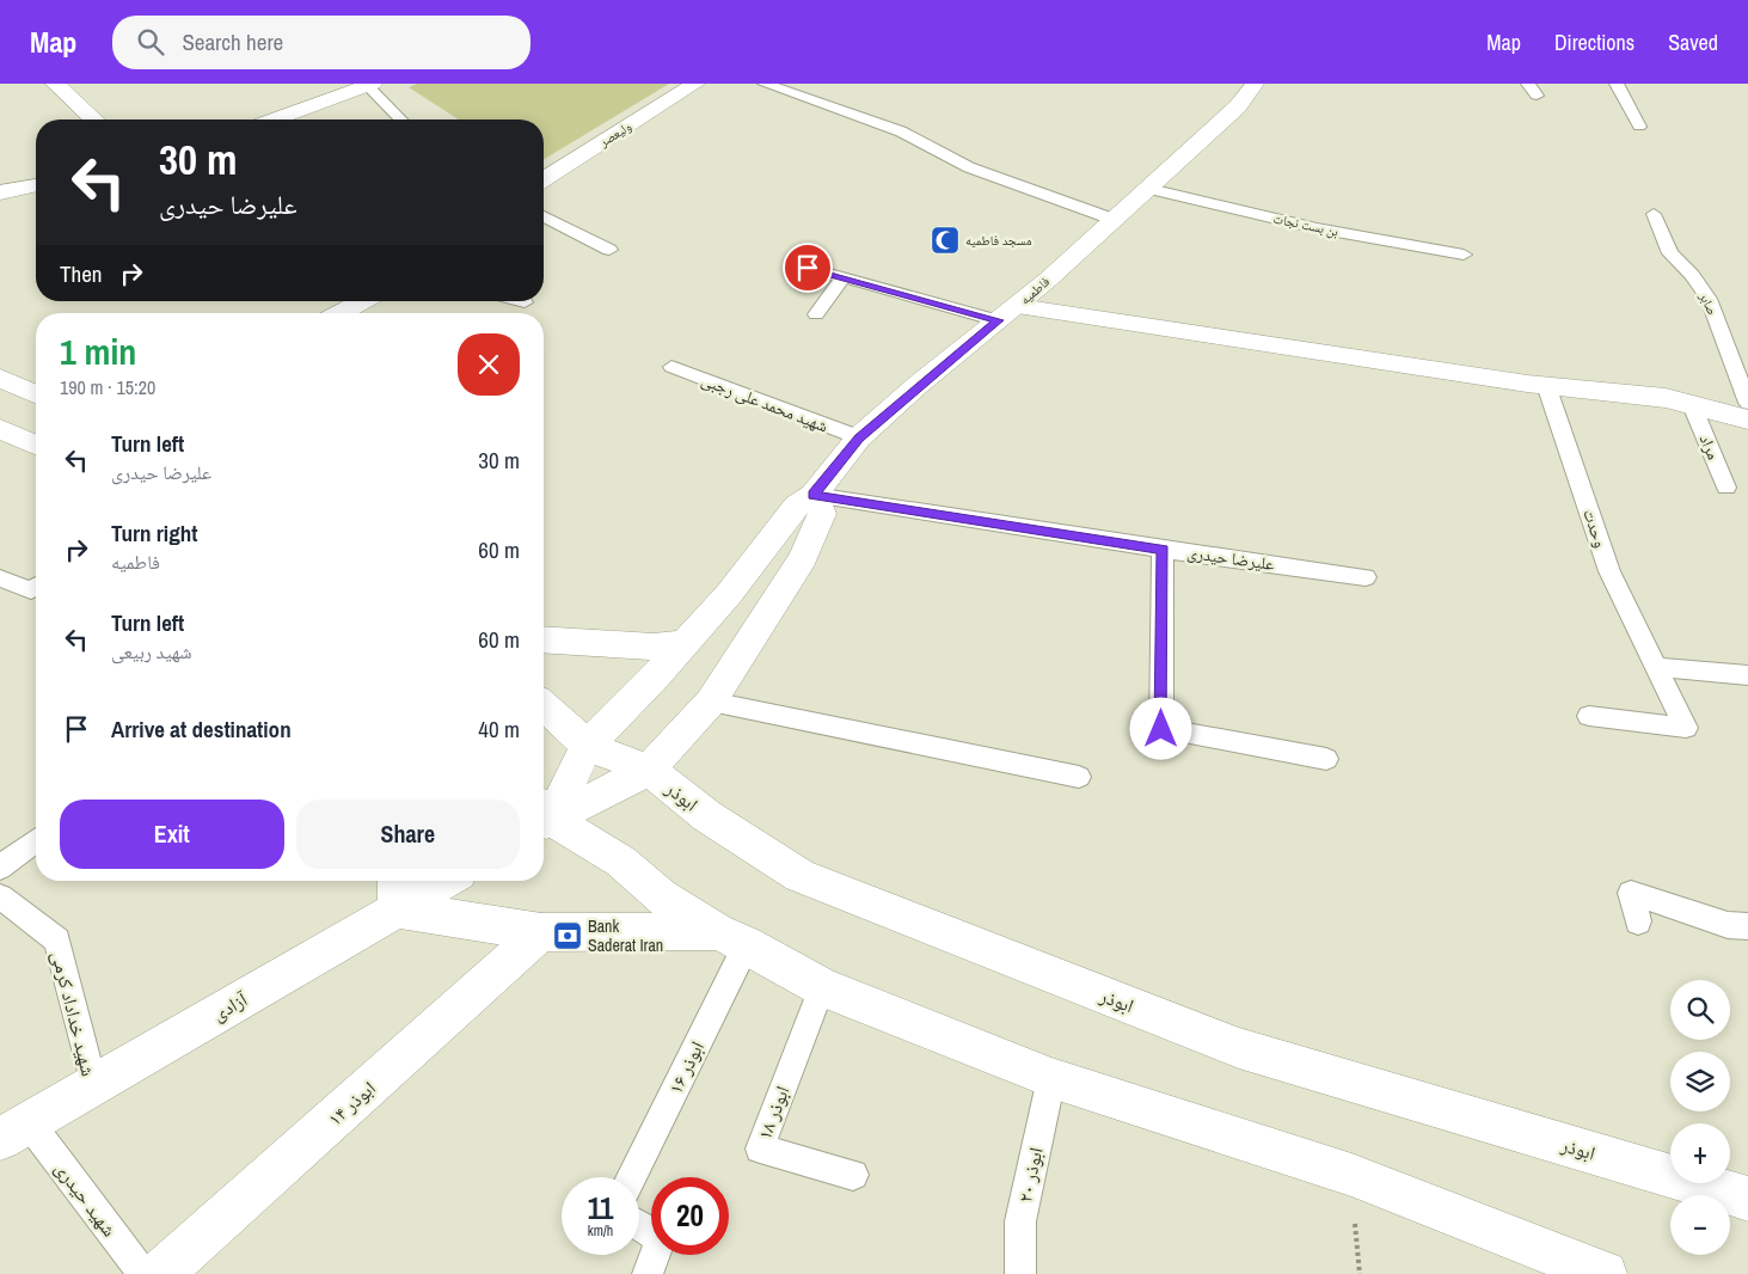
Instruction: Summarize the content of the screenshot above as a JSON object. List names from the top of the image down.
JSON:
{
  "streets": {
    "street": [
      "ولیعصر",
      "فاطمیه",
      "ابوذر",
      "آزادی",
      "ابوذر ۱۴"
    ],
    "lane": [
      "بن بست نجات",
      "صابر",
      "شهید محمد علی رجبی",
      "مراد",
      "وحدت",
      "علیرضا حیدری",
      "شهید خداداد کرمی",
      "ابوذر ۱۶",
      "ابوذر ۱۸",
      "ابوذر ۲۰",
      "شهید حیدری"
    ]
  },
  "crossings": [
    ["بن بست نجات", "فاطمیه"],
    ["فاطمیه", "شهید محمد علی رجبی"],
    ["فاطمیه", "علیرضا حیدری"],
    ["فاطمیه", "ابوذر"],
    ["آزادی", "شهید خداداد کرمی"],
    ["آزادی", "شهید حیدری"]
  ],
  "places": {
    "mosque": ["مسجد فاطمیه"],
    "bank": ["Bank Saderat Iran"]
  },
  "page": {
    "header": "Map",
    "search": "Search here",
    "nav": ["Map", "Directions", "Saved"],
    "turn": ["30 m", "علیرضا حیدری"],
    "then": "Then",
    "heading": ["1 min", "190 m · 15:20"],
    "list": [
      {
        "name": "Turn left",
        "note": "علیرضا حیدری",
        "value": "30 m"
      },
      {
        "name": "Turn right",
        "note": "فاطمیه",
        "value": "60 m"
      },
      {
        "name": "Turn left",
        "note": "شهید ربیعی",
        "value": "60 m"
      },
      {
        "name": "Arrive at destination",
        "value": "40 m"
      }
    ],
    "buttons": ["Exit", "Share"],
    "map_buttons": ["+", "−"],
    "speed": "11 km/h",
    "limit": "20"
  }
}
